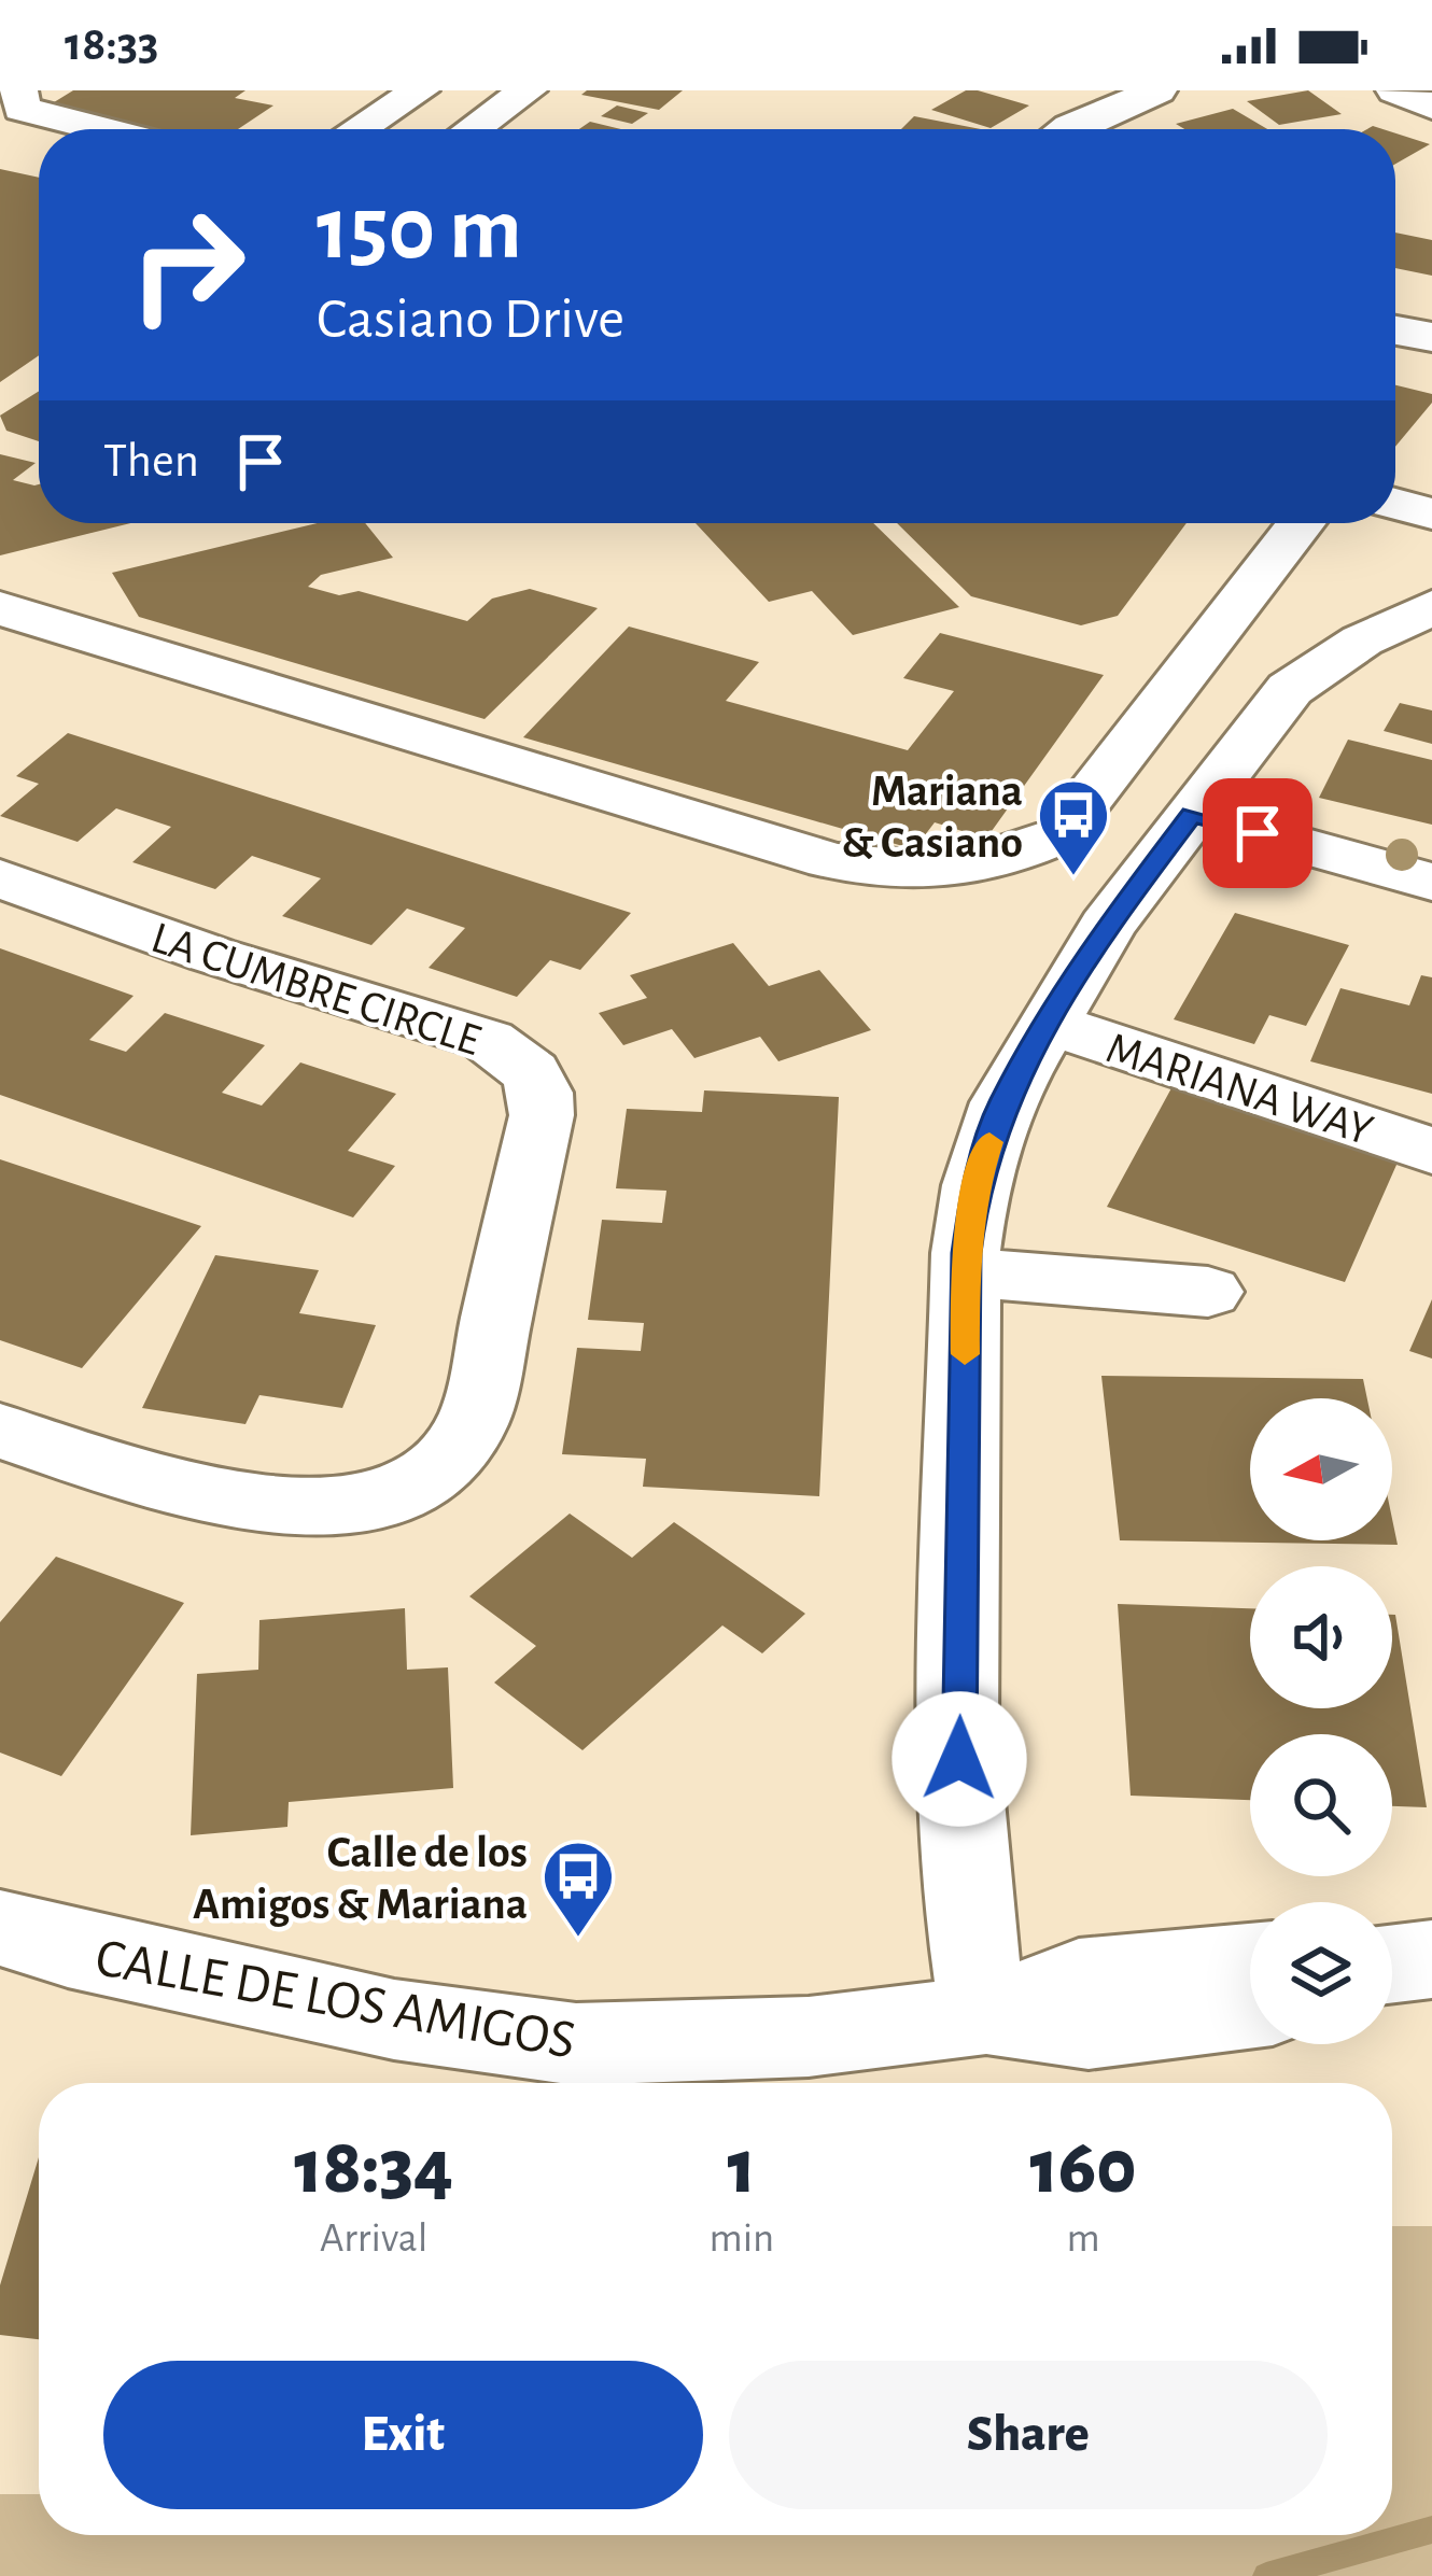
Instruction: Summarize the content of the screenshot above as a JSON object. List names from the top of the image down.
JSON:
{
  "streets": {
    "street": ["LA CUMBRE CIRCLE", "MARIANA WAY", "CALLE DE LOS AMIGOS"]
  },
  "crossings": [
    ["MARIANA WAY", "CALLE DE LOS AMIGOS"]
  ],
  "places": {
    "bus stop": ["Mariana & Casiano", "Calle de los Amigos & Mariana"]
  },
  "north": "left",
  "page": {
    "status": "18:33",
    "turn": ["150 m", "Casiano Drive"],
    "then": "Then",
    "eta": [
      "18:34",
      "Arrival",
      "1",
      "min",
      "160",
      "m"
    ],
    "buttons": ["Exit", "Share"]
  }
}
